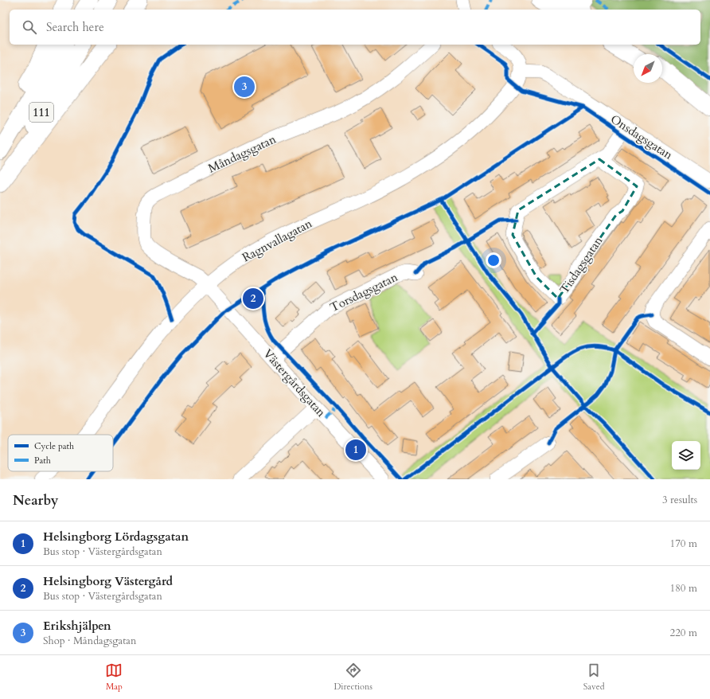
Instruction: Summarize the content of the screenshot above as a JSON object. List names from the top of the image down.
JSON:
{
  "streets": {
    "main road": ["111"],
    "street": [
      "Onsdagsgatan",
      "Måndagsgatan",
      "Ragnvallagatan",
      "Tisdagsgatan",
      "Torsdagsgatan",
      "Västergårdsgatan"
    ]
  },
  "crossings": [
    ["Onsdagsgatan", "Ragnvallagatan"],
    ["Onsdagsgatan", "Tisdagsgatan"],
    ["Måndagsgatan", "Ragnvallagatan"],
    ["Måndagsgatan", "Västergårdsgatan"],
    ["Ragnvallagatan", "Västergårdsgatan"],
    ["Torsdagsgatan", "Västergårdsgatan"]
  ],
  "legend": ["Cycle path", "Path"],
  "north": "bottom left",
  "page": {
    "search": "Search here",
    "pins": ["3", "2", "1"],
    "heading": ["Nearby", "3 results"],
    "list": [
      {
        "mark": "1",
        "name": "Helsingborg Lördagsgatan",
        "note": "Bus stop · Västergårdsgatan",
        "value": "170 m"
      },
      {
        "mark": "2",
        "name": "Helsingborg Västergård",
        "note": "Bus stop · Västergårdsgatan",
        "value": "180 m"
      },
      {
        "mark": "3",
        "name": "Erikshjälpen",
        "note": "Shop · Måndagsgatan",
        "value": "220 m"
      }
    ],
    "nav": ["Map", "Directions", "Saved"]
  }
}
